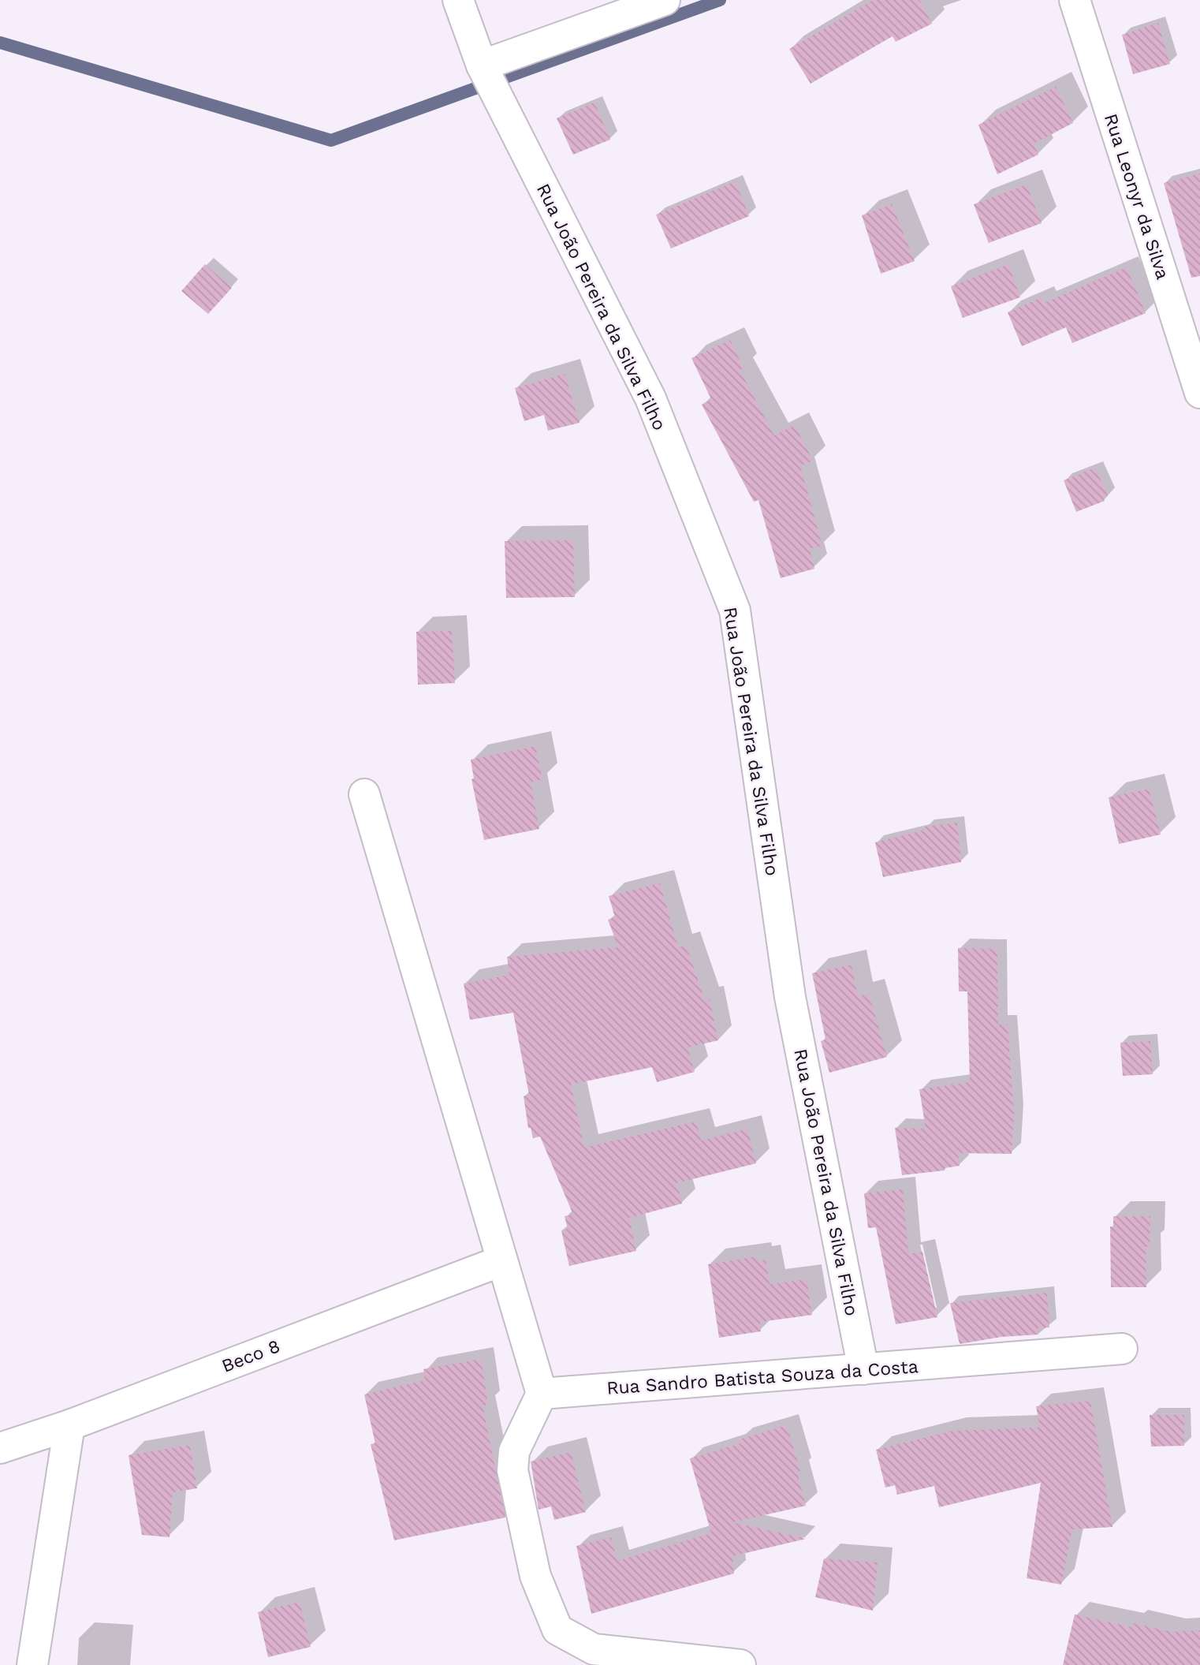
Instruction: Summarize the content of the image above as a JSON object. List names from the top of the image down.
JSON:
{
  "streets": {
    "street": [
      "Rua Leonyr da Silva",
      "Rua João Pereira da Silva Filho",
      "Beco 8",
      "Rua Sandro Batista Souza da Costa"
    ]
  },
  "crossings": [
    ["Rua João Pereira da Silva Filho", "Rua Sandro Batista Souza da Costa"]
  ]
}
